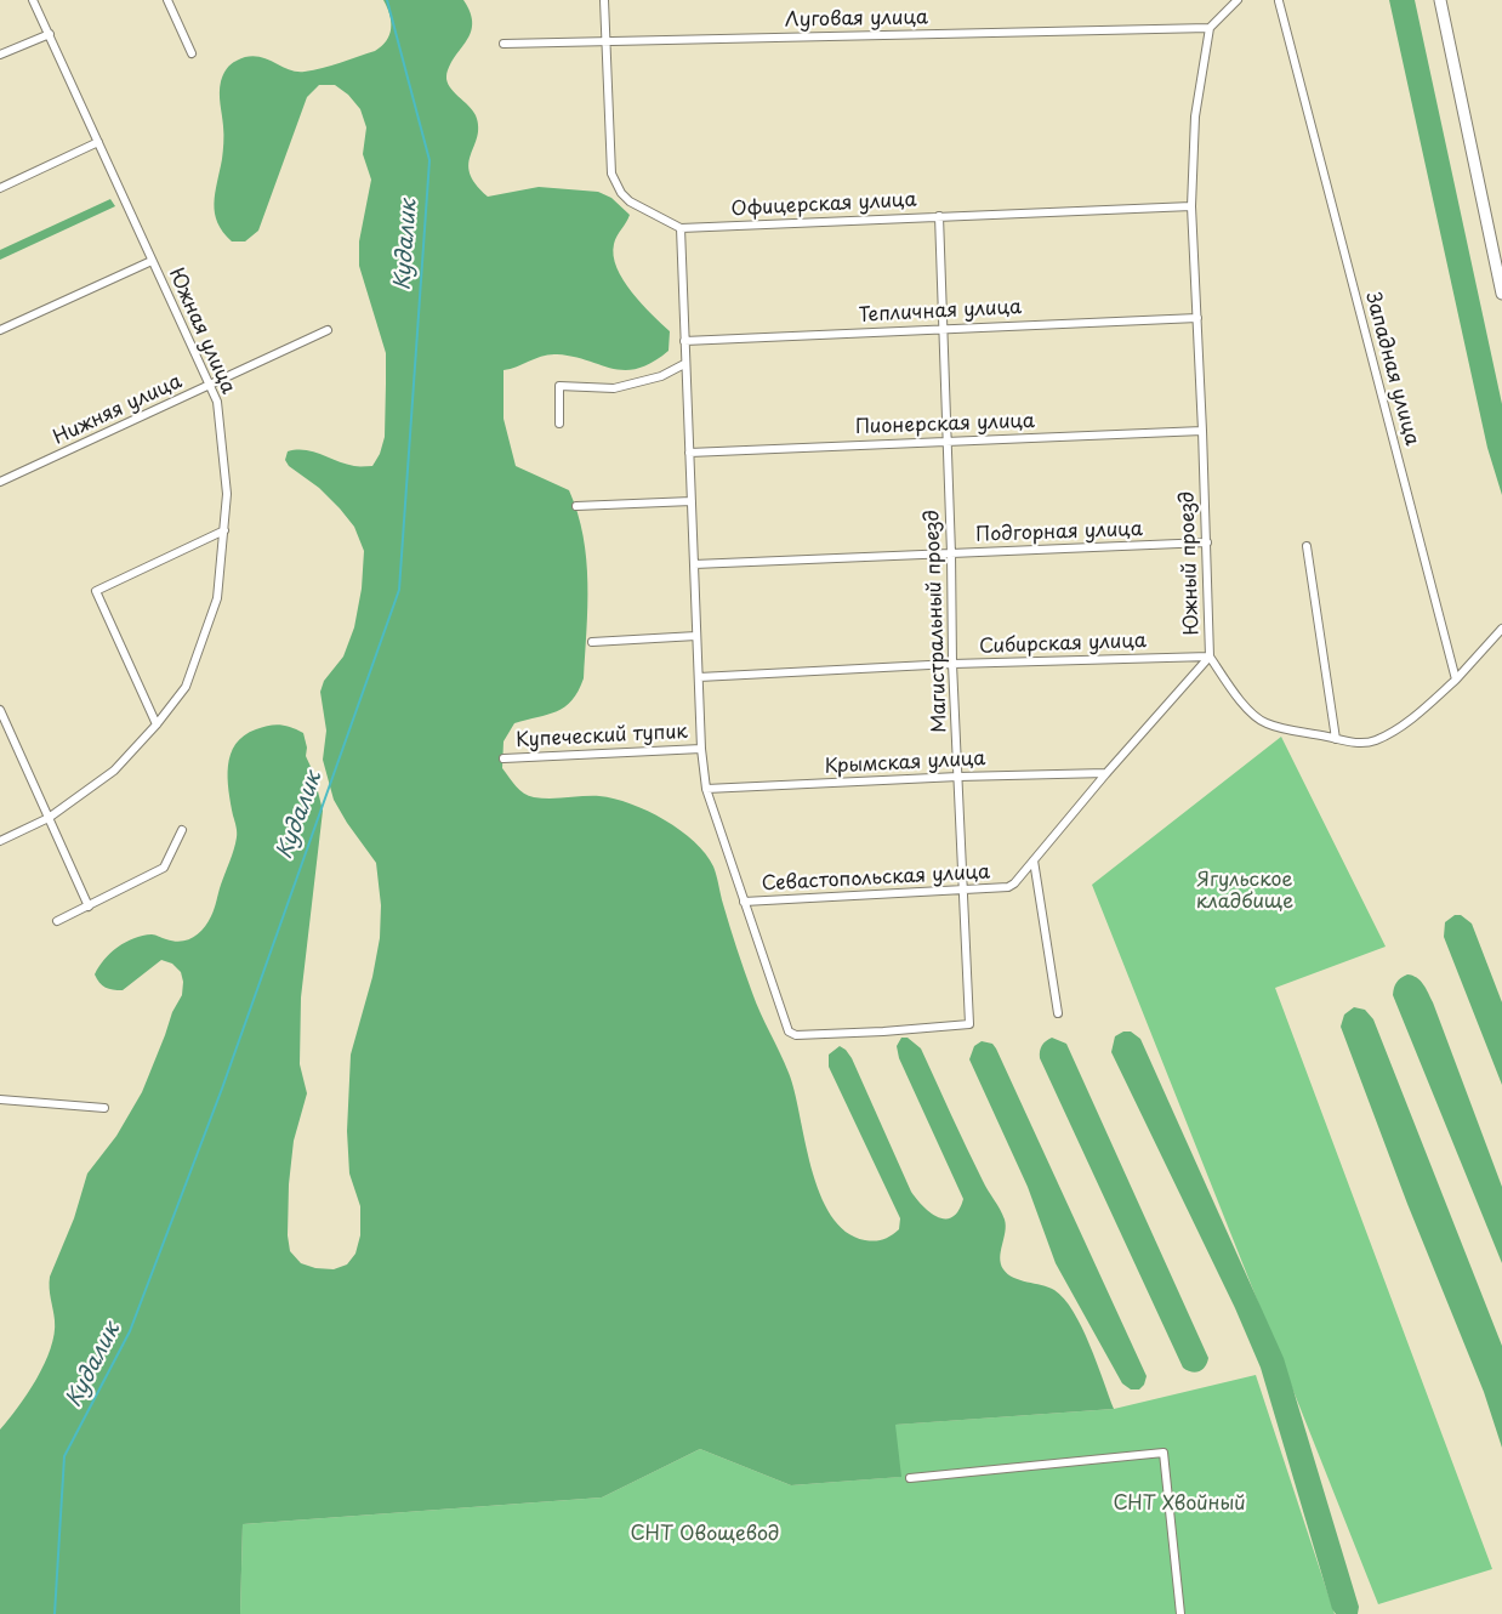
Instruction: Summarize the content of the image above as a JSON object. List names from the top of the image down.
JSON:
{
  "streets": {
    "street": [
      "Луговая улица",
      "Офицерская улица",
      "Тепличная улица",
      "Южная улица",
      "Западная улица",
      "Нижняя улица",
      "Пионерская улица",
      "Подгорная улица",
      "Южный проезд",
      "Магистральный проезд",
      "Сибирская улица",
      "Купеческий тупик",
      "Крымская улица",
      "Севастопольская улица"
    ]
  },
  "crossings": [
    ["Луговая улица", "Южный проезд"],
    ["Офицерская улица", "Южный проезд"],
    ["Офицерская улица", "Магистральный проезд"],
    ["Тепличная улица", "Южный проезд"],
    ["Тепличная улица", "Магистральный проезд"],
    ["Южная улица", "Нижняя улица"],
    ["Пионерская улица", "Южный проезд"],
    ["Пионерская улица", "Магистральный проезд"],
    ["Подгорная улица", "Южный проезд"],
    ["Подгорная улица", "Магистральный проезд"],
    ["Южный проезд", "Сибирская улица"],
    ["Южный проезд", "Крымская улица"],
    ["Южный проезд", "Севастопольская улица"],
    ["Магистральный проезд", "Сибирская улица"],
    ["Магистральный проезд", "Крымская улица"],
    ["Магистральный проезд", "Севастопольская улица"]
  ],
  "water": ["Кудалик"],
  "parks": ["Ягульское кладбище", "СНТ Хвойный", "СНТ Овощевод"]
}
